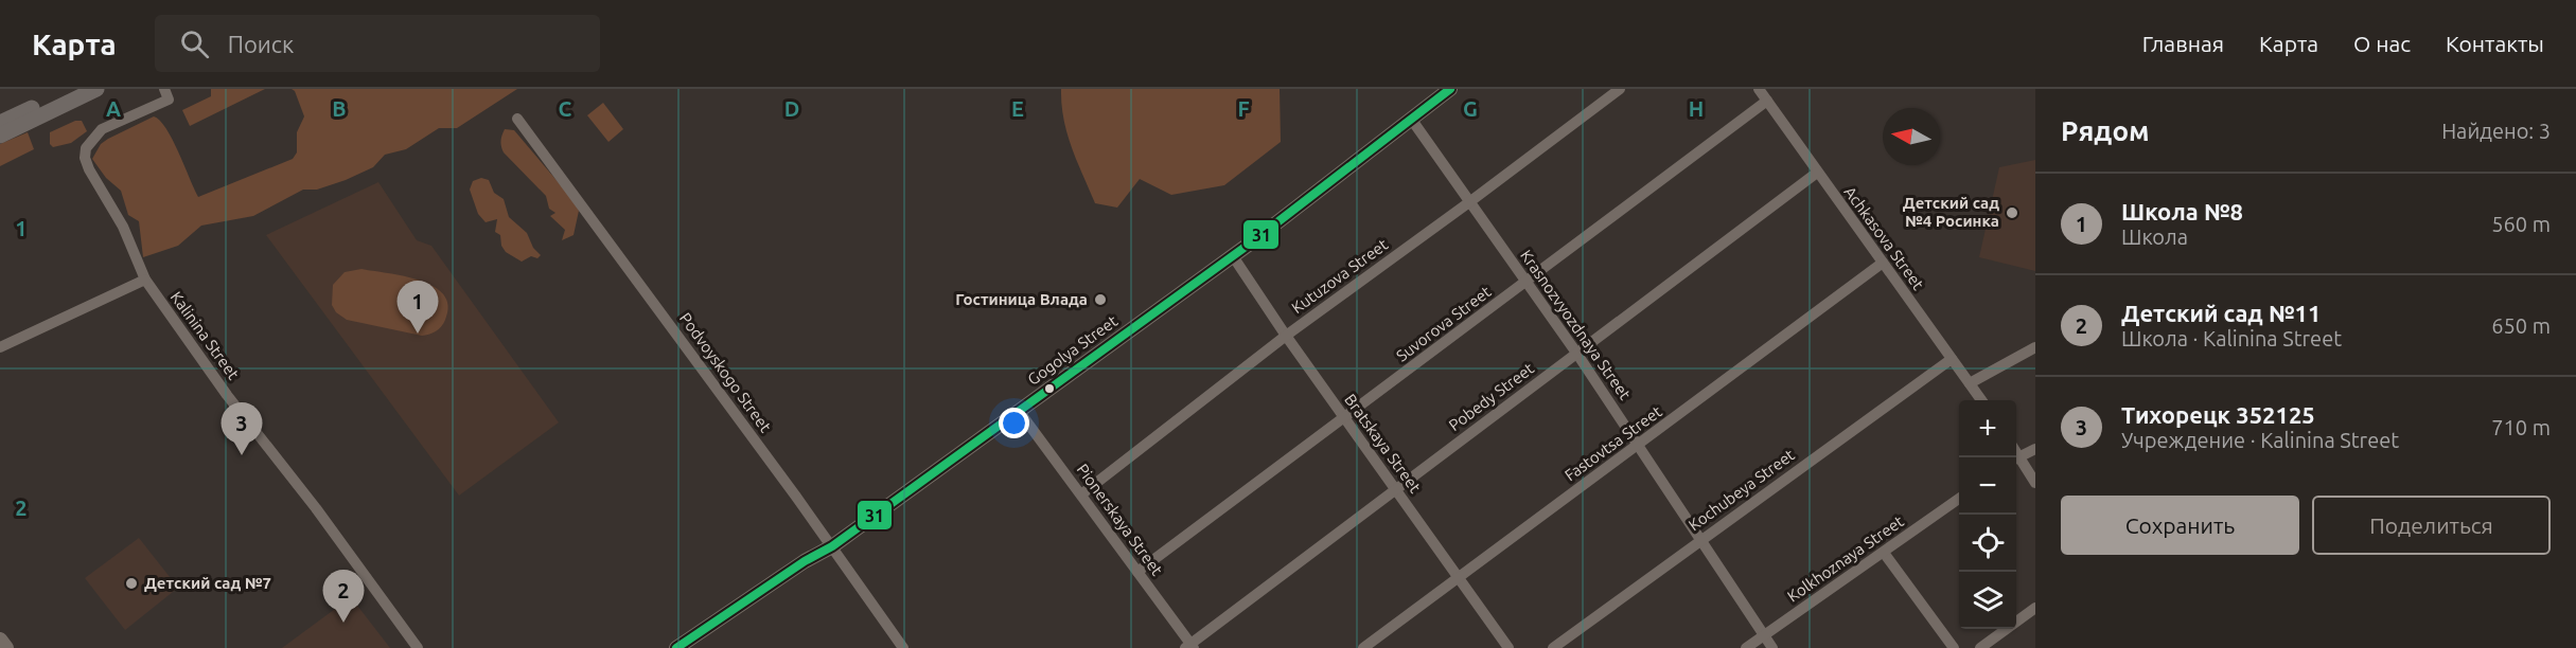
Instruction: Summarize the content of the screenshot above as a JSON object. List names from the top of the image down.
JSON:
{
  "streets": {
    "main road": ["Gogolya Street"],
    "street": [
      "Achkasova Street",
      "Kutuzova Street",
      "Suvorova Street",
      "Krasnozvyozdnaya Street",
      "Kalinina Street",
      "Podvoyskogo Street",
      "Pobedy Street",
      "Bratskaya Street",
      "Fastovtsa Street",
      "Kochubeya Street",
      "Pionerskaya Street",
      "Kolkhoznaya Street"
    ]
  },
  "crossings": [
    ["Achkasova Street", "Suvorova Street"],
    ["Achkasova Street", "Pobedy Street"],
    ["Achkasova Street", "Fastovtsa Street"],
    ["Achkasova Street", "Kochubeya Street"],
    ["Kutuzova Street", "Krasnozvyozdnaya Street"],
    ["Kutuzova Street", "Bratskaya Street"],
    ["Kutuzova Street", "Pionerskaya Street"],
    ["Suvorova Street", "Krasnozvyozdnaya Street"],
    ["Suvorova Street", "Bratskaya Street"],
    ["Suvorova Street", "Pionerskaya Street"],
    ["Krasnozvyozdnaya Street", "Gogolya Street"],
    ["Krasnozvyozdnaya Street", "Pobedy Street"],
    ["Krasnozvyozdnaya Street", "Fastovtsa Street"],
    ["Krasnozvyozdnaya Street", "Kochubeya Street"],
    ["Krasnozvyozdnaya Street", "Kolkhoznaya Street"],
    ["Gogolya Street", "Podvoyskogo Street"],
    ["Gogolya Street", "Bratskaya Street"],
    ["Gogolya Street", "Pionerskaya Street"],
    ["Pobedy Street", "Bratskaya Street"],
    ["Pobedy Street", "Pionerskaya Street"],
    ["Bratskaya Street", "Fastovtsa Street"]
  ],
  "places": ["Детский сад №4 Росинка", "Гостиница Влада", "Детский сад №7"],
  "lines": ["transit line 31"],
  "north": "left",
  "page": {
    "header": "Карта",
    "search": "Поиск",
    "nav": [
      "Главная",
      "Карта",
      "О нас",
      "Контакты"
    ],
    "heading": ["Рядом", "Найдено: 3"],
    "list": [
      {
        "mark": "1",
        "name": "Школа №8",
        "note": "Школа",
        "value": "560 m"
      },
      {
        "mark": "2",
        "name": "Детский сад №11",
        "note": "Школа · Kalinina Street",
        "value": "650 m"
      },
      {
        "mark": "3",
        "name": "Тихорецк 352125",
        "note": "Учреждение · Kalinina Street",
        "value": "710 m"
      }
    ],
    "pins": ["1", "3", "2"],
    "map_buttons": ["+", "−"],
    "buttons": ["Сохранить", "Поделиться"]
  },
  "grid": {
    "columns": [
      "A",
      "B",
      "C",
      "D",
      "E",
      "F",
      "G",
      "H"
    ],
    "rows": ["1", "2"]
  }
}
